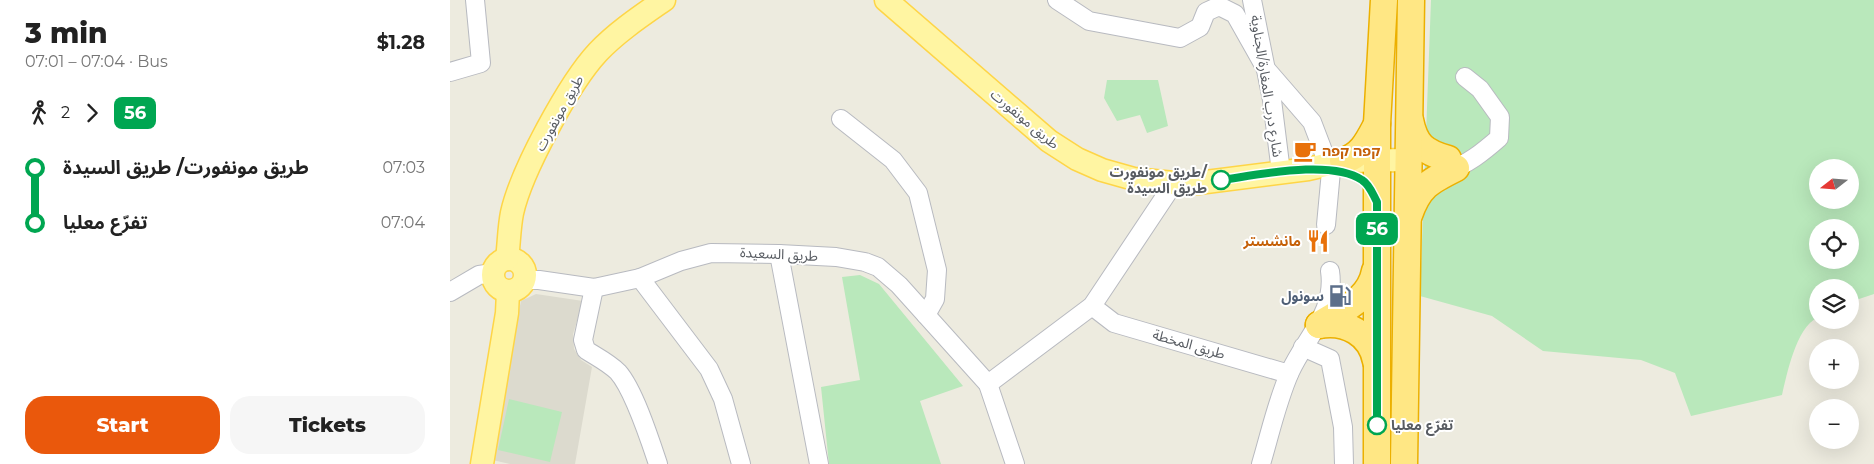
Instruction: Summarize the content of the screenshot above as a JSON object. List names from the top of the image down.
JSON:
{
  "streets": {
    "main road": ["طريق مونفورت"],
    "street": ["شارع درب المغارة/الجناوية", "طريق السعيدة", "طريق المخطة"]
  },
  "crossings": [
    ["شارع درب المغارة/الجناوية", "طريق مونفورت"]
  ],
  "places": {
    "cafe": ["קפה קפה"],
    "other": ["طريق مونفورت/ طريق السيدة", "تفرّع معليا"],
    "restaurant": ["مانشستر"],
    "fuel station": ["سونول"]
  },
  "lines": ["bus line 56"],
  "north": "left",
  "page": {
    "heading": ["3 min", "07:01 – 07:04 · Bus", "$1.28"],
    "on_map": "56",
    "legs": ["2", "56"],
    "list": [
      {
        "name": "طريق مونفورت/ طريق السيدة",
        "value": "07:03"
      },
      {
        "name": "تفرّع معليا",
        "value": "07:04"
      }
    ],
    "map_buttons": ["+", "−"],
    "buttons": ["Start", "Tickets"]
  }
}
